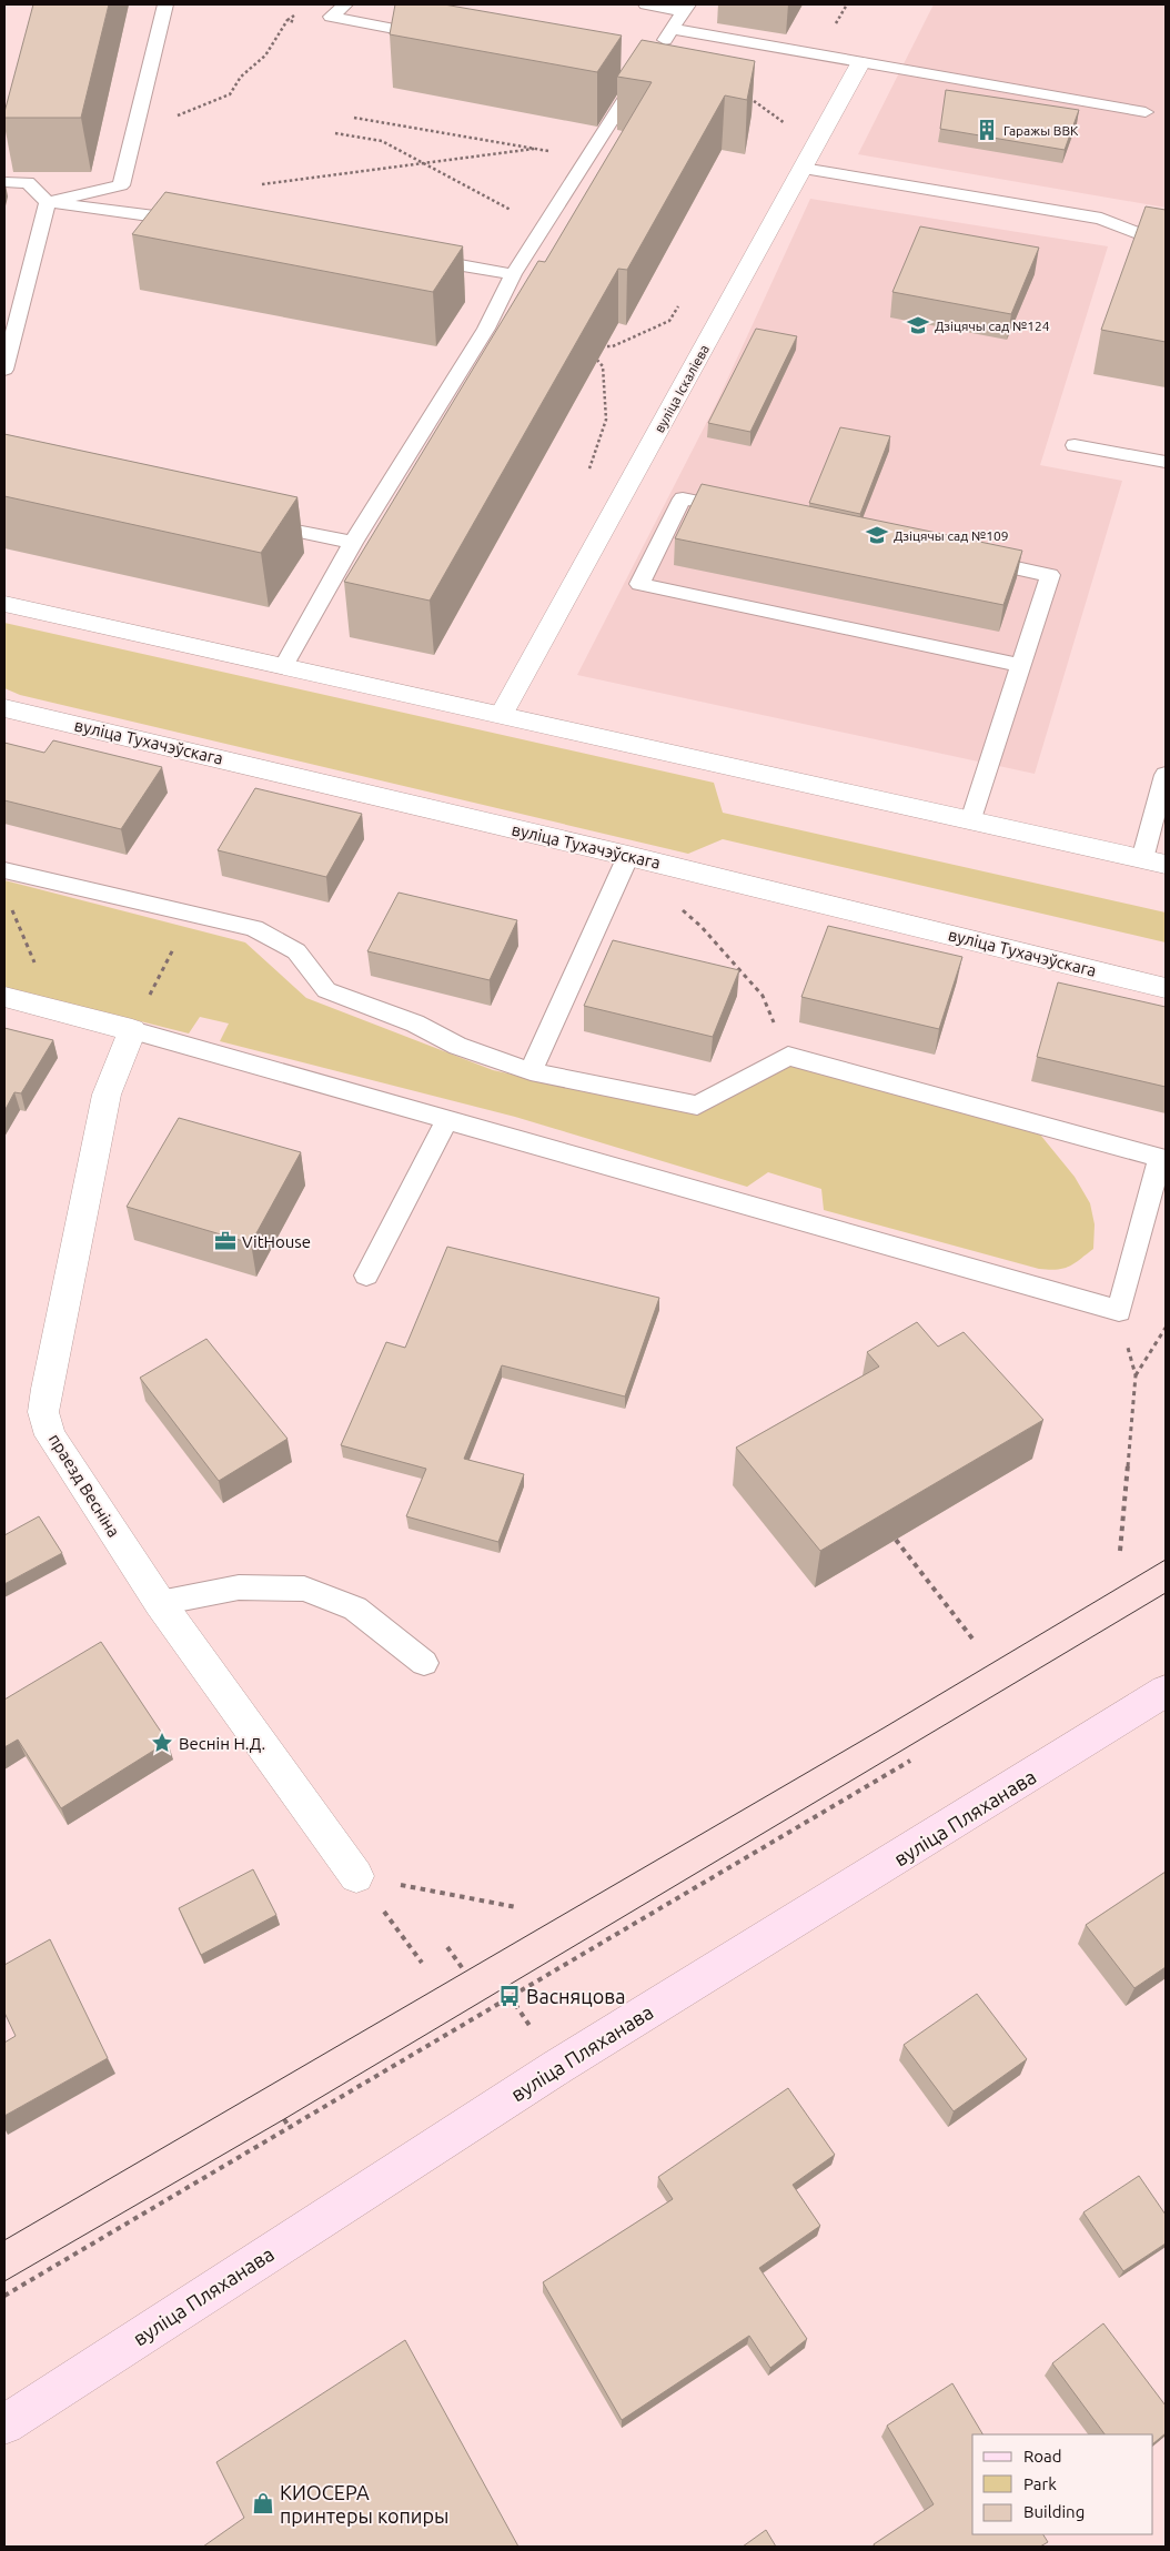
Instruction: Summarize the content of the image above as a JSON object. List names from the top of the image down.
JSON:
{
  "streets": {
    "main road": ["вуліца Пляханава"],
    "street": ["вуліца Іскаліева", "вуліца Тухачэўскага", "праезд Весніна"]
  },
  "places": {
    "building": ["Гаражы ВВК"],
    "school or university": ["Дзіцячы сад №124", "Дзіцячы сад №109"],
    "office": ["VitHouse"],
    "place": ["Веснін Н.Д."],
    "bus stop": ["Васняцова"],
    "shop": ["КИОСЕРА принтеры копиры"]
  },
  "legend": ["Road", "Park", "Building"]
}
